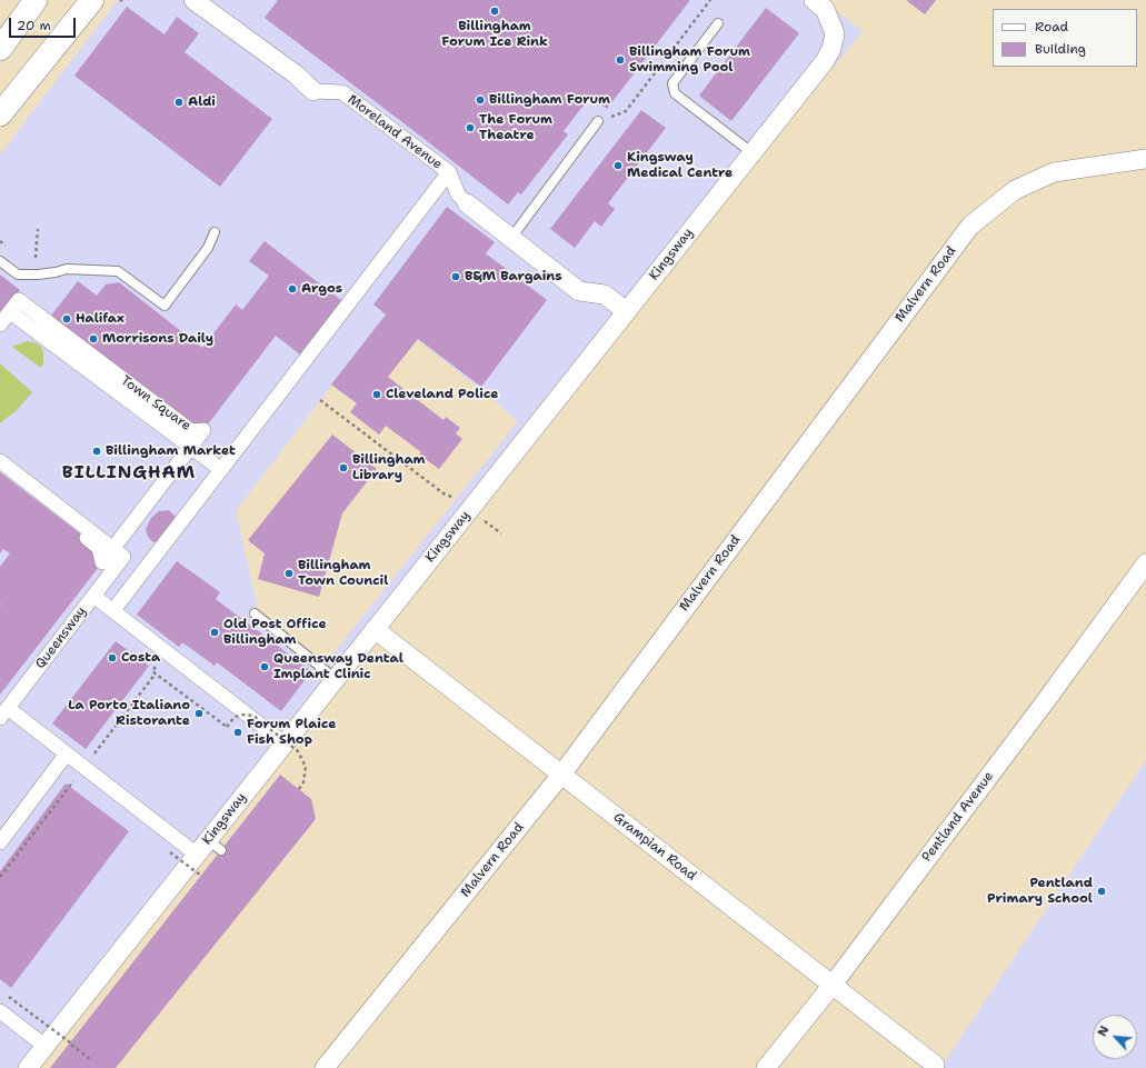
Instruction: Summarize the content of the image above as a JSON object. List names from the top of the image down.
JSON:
{
  "streets": {
    "street": [
      "Moreland Avenue",
      "Kingsway",
      "Malvern Road",
      "Town Square",
      "Queensway",
      "Pentland Avenue",
      "Grampian Road"
    ]
  },
  "crossings": [
    ["Moreland Avenue", "Kingsway"],
    ["Kingsway", "Grampian Road"],
    ["Malvern Road", "Grampian Road"],
    ["Town Square", "Queensway"],
    ["Pentland Avenue", "Grampian Road"]
  ],
  "districts": ["BILLINGHAM"],
  "places": [
    "Billingham Forum Ice Rink",
    "Billingham Forum Swimming Pool",
    "Billingham Forum",
    "Aldi",
    "The Forum Theatre",
    "Kingsway Medical Centre",
    "B&M Bargains",
    "Argos",
    "Halifax",
    "Morrisons Daily",
    "Cleveland Police",
    "Billingham Market",
    "Billingham Library",
    "Billingham Town Council",
    "Old Post Office Billingham",
    "Costa",
    "Queensway Dental Implant Clinic",
    "La Porto Italiano Ristorante",
    "Forum Plaice Fish Shop",
    "Pentland Primary School"
  ],
  "legend": ["Road", "Building"],
  "scale_bar": "20 m",
  "north": "top left"
}
